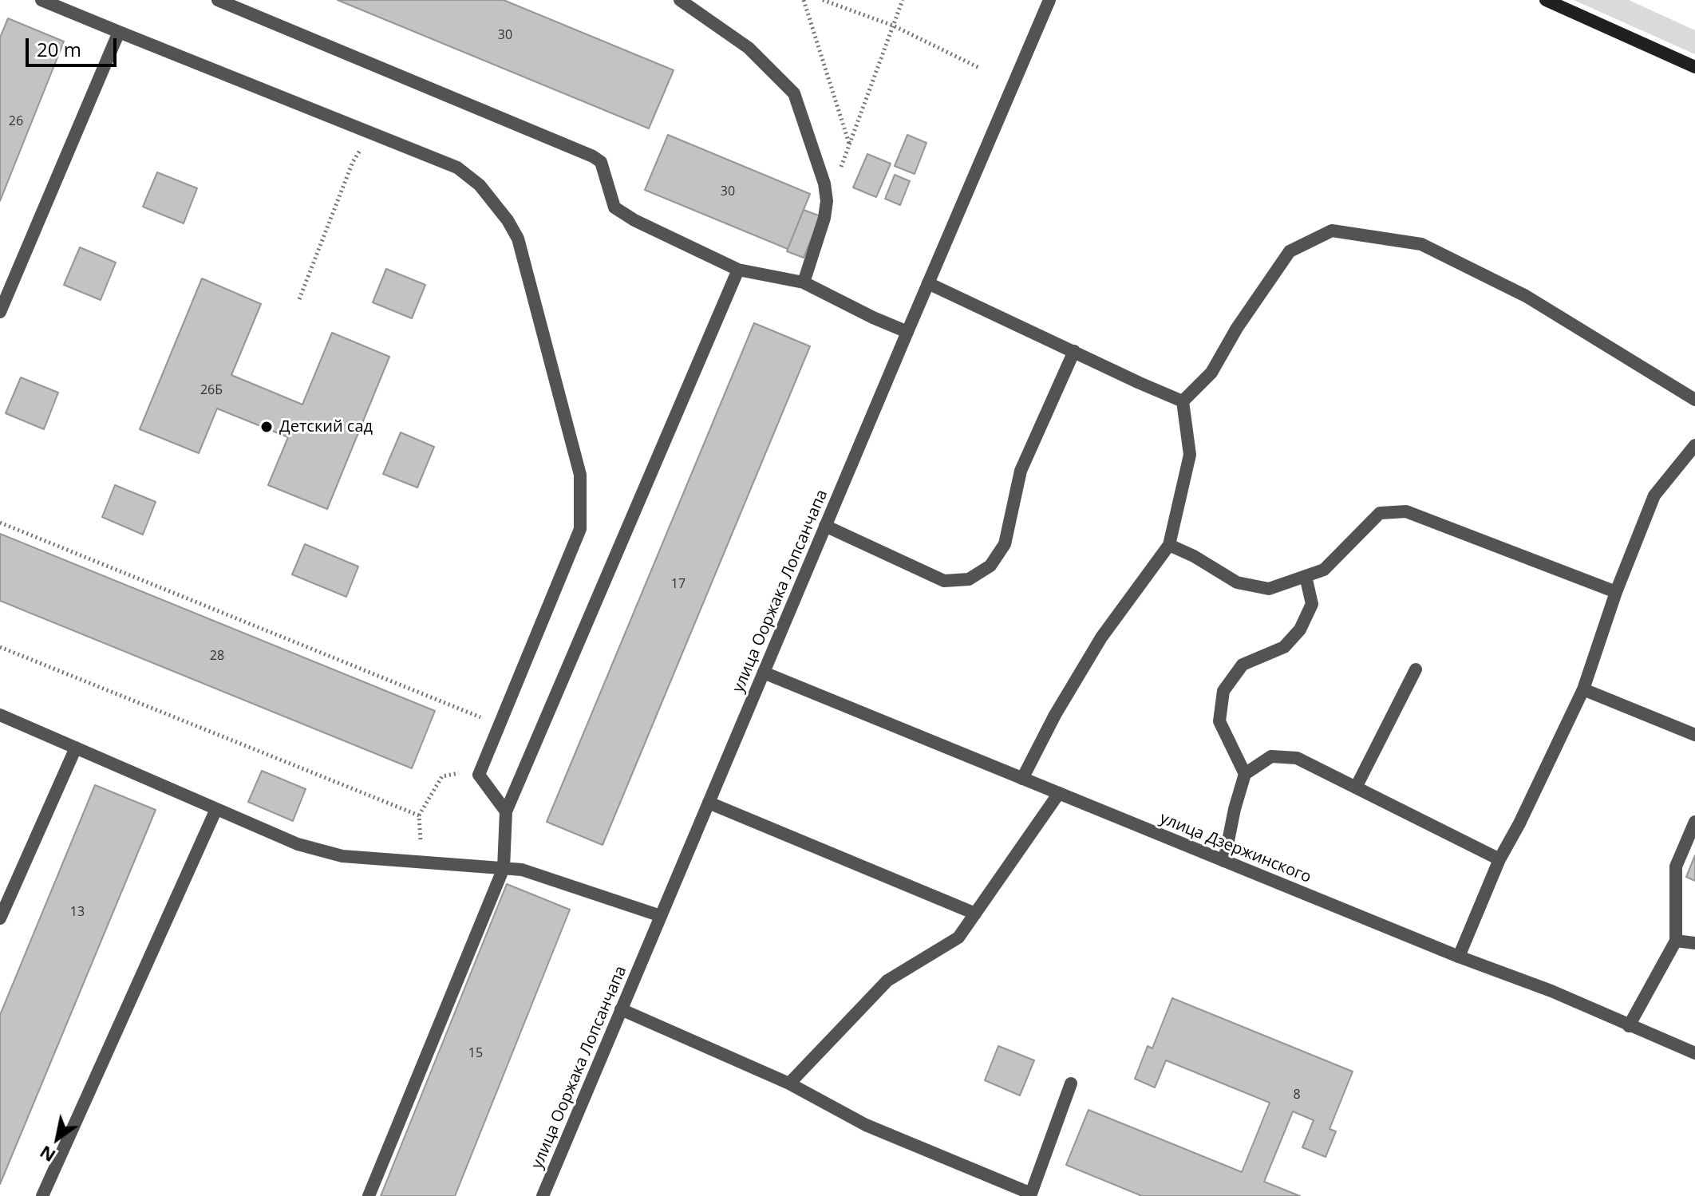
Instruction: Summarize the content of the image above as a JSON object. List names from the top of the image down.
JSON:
{
  "streets": {
    "street": ["улица Ооржака Лопсанчапа", "улица Дзержинского"]
  },
  "crossings": [
    ["улица Ооржака Лопсанчапа", "улица Дзержинского"]
  ],
  "places": ["Детский сад"],
  "house_numbers": [
    "30",
    "26",
    "30",
    "26Б",
    "17",
    "28",
    "13",
    "15",
    "8"
  ],
  "scale_bar": "20 m",
  "north": "bottom left"
}
